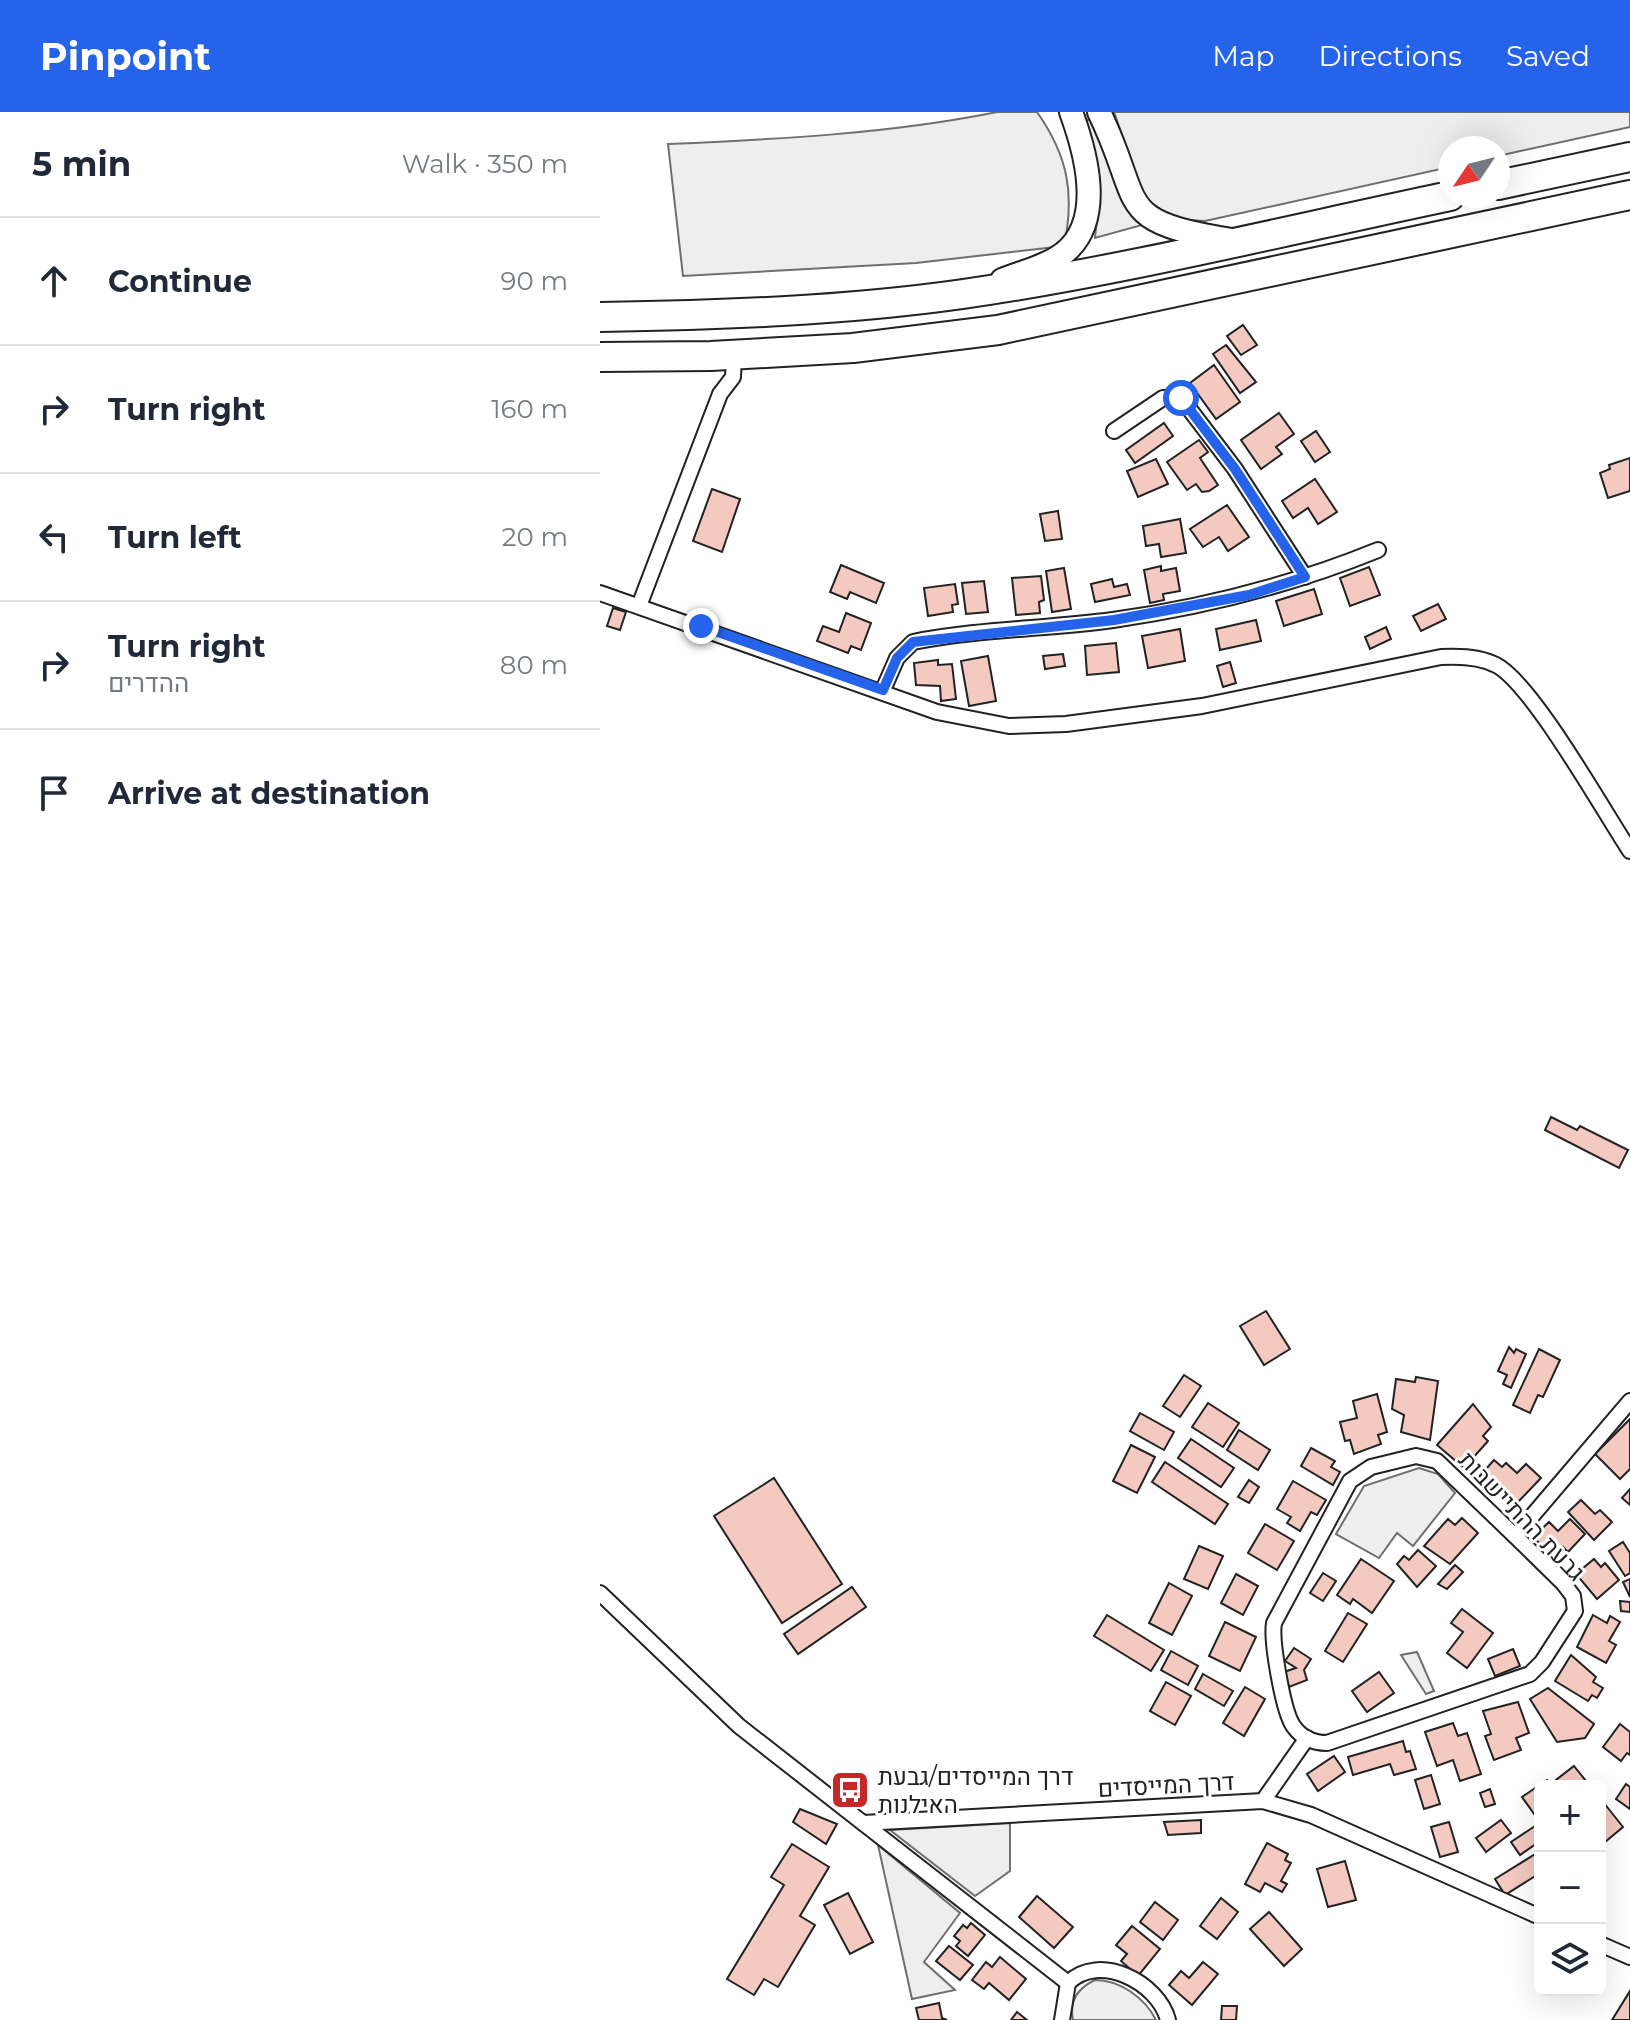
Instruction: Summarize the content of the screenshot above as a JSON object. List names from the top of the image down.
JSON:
{
  "streets": {
    "street": ["גבעת ההתיישבות", "דרך המייסדים"]
  },
  "places": {
    "bus stop": ["דרך המייסדים/גבעת האילנות"]
  },
  "north": "bottom left",
  "page": {
    "header": "Pinpoint",
    "nav": ["Map", "Directions", "Saved"],
    "heading": ["5 min", "Walk · 350 m"],
    "list": [
      ["Continue", "90 m"],
      ["Turn right", "160 m"],
      ["Turn left", "20 m"],
      ["Turn right", "ההדרים", "80 m"],
      "Arrive at destination"
    ],
    "map_buttons": ["+", "−"]
  }
}
